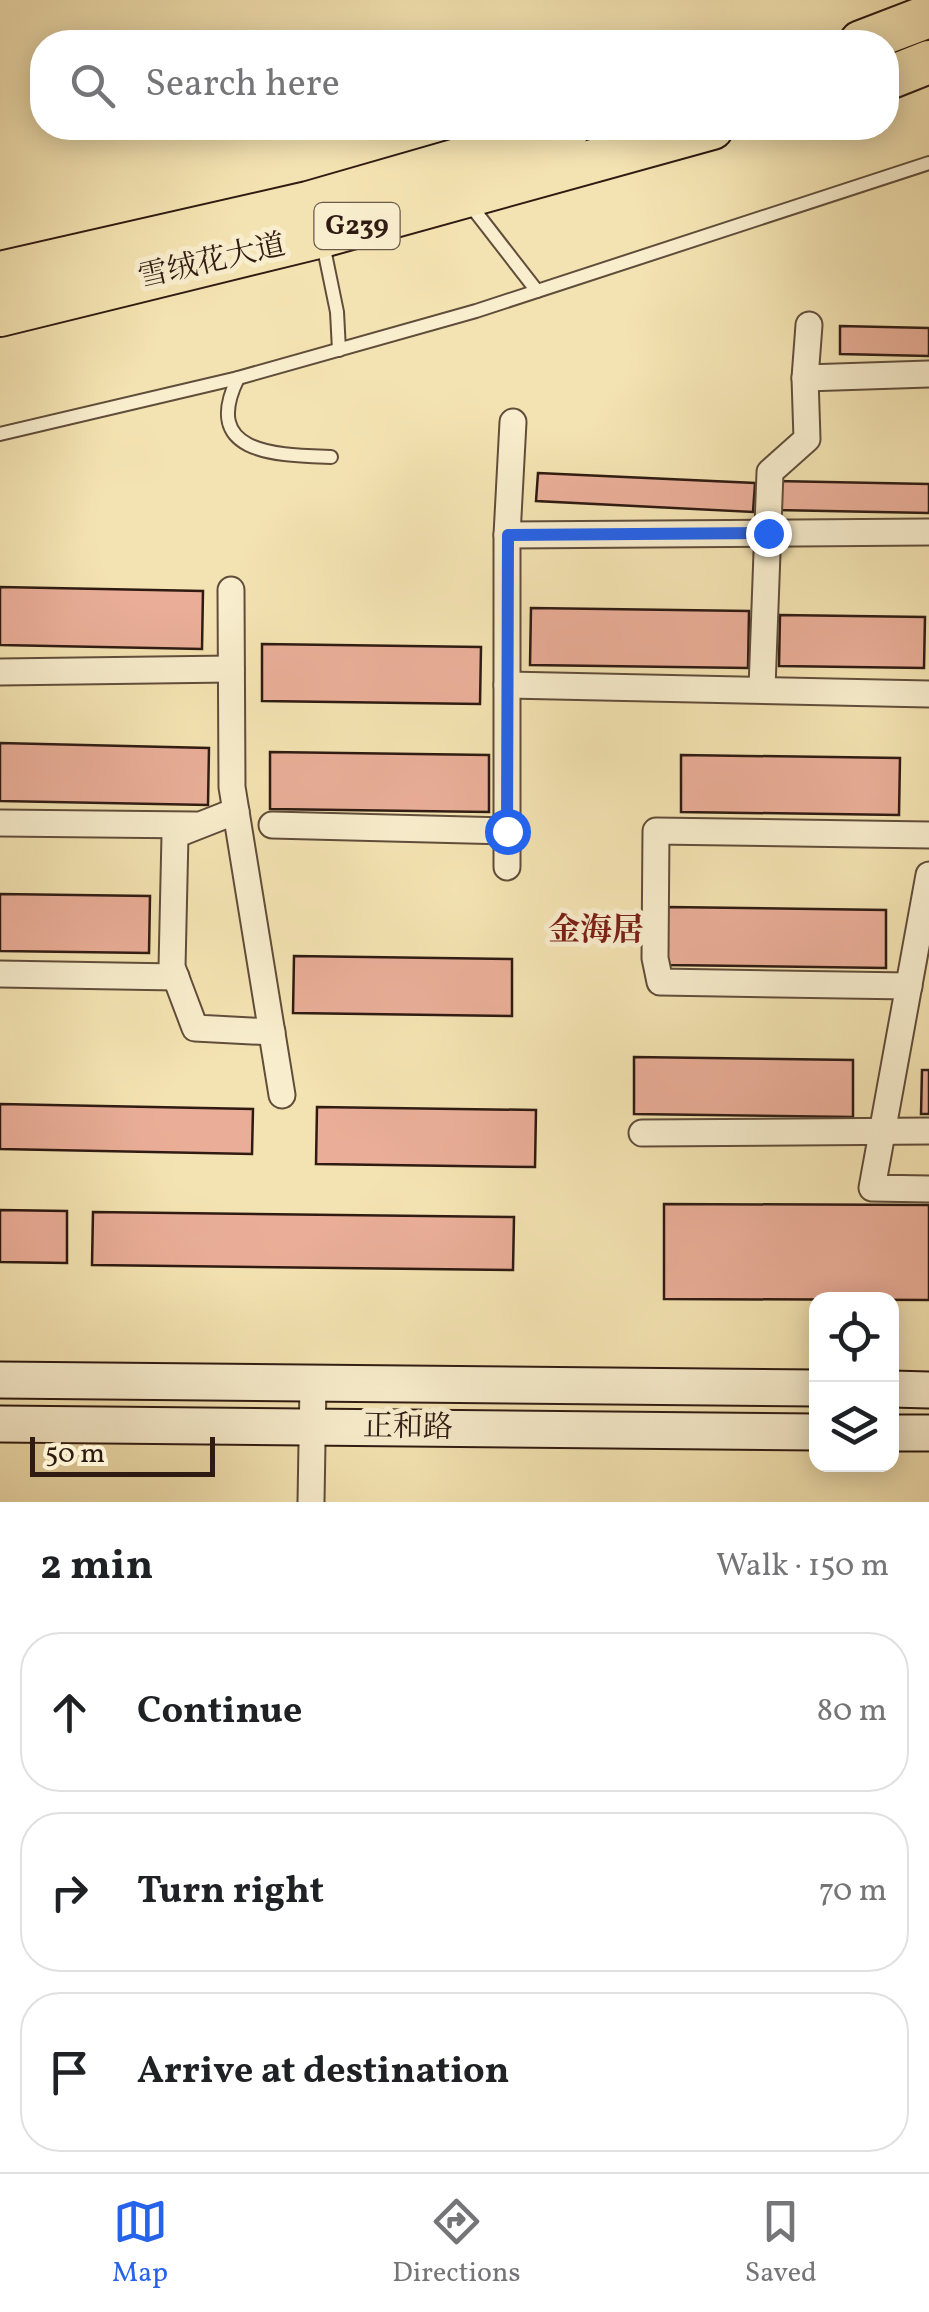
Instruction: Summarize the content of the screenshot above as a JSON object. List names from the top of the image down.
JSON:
{
  "streets": {
    "highway": ["G239", "雪绒花大道"],
    "main road": ["正和路"]
  },
  "districts": ["金海居"],
  "scale_bar": "50 m",
  "page": {
    "search": "Search here",
    "scale": "50 m",
    "heading": ["2 min", "Walk · 150 m"],
    "list": [
      ["Continue", "80 m"],
      ["Turn right", "70 m"],
      "Arrive at destination"
    ],
    "nav": ["Map", "Directions", "Saved"]
  }
}
